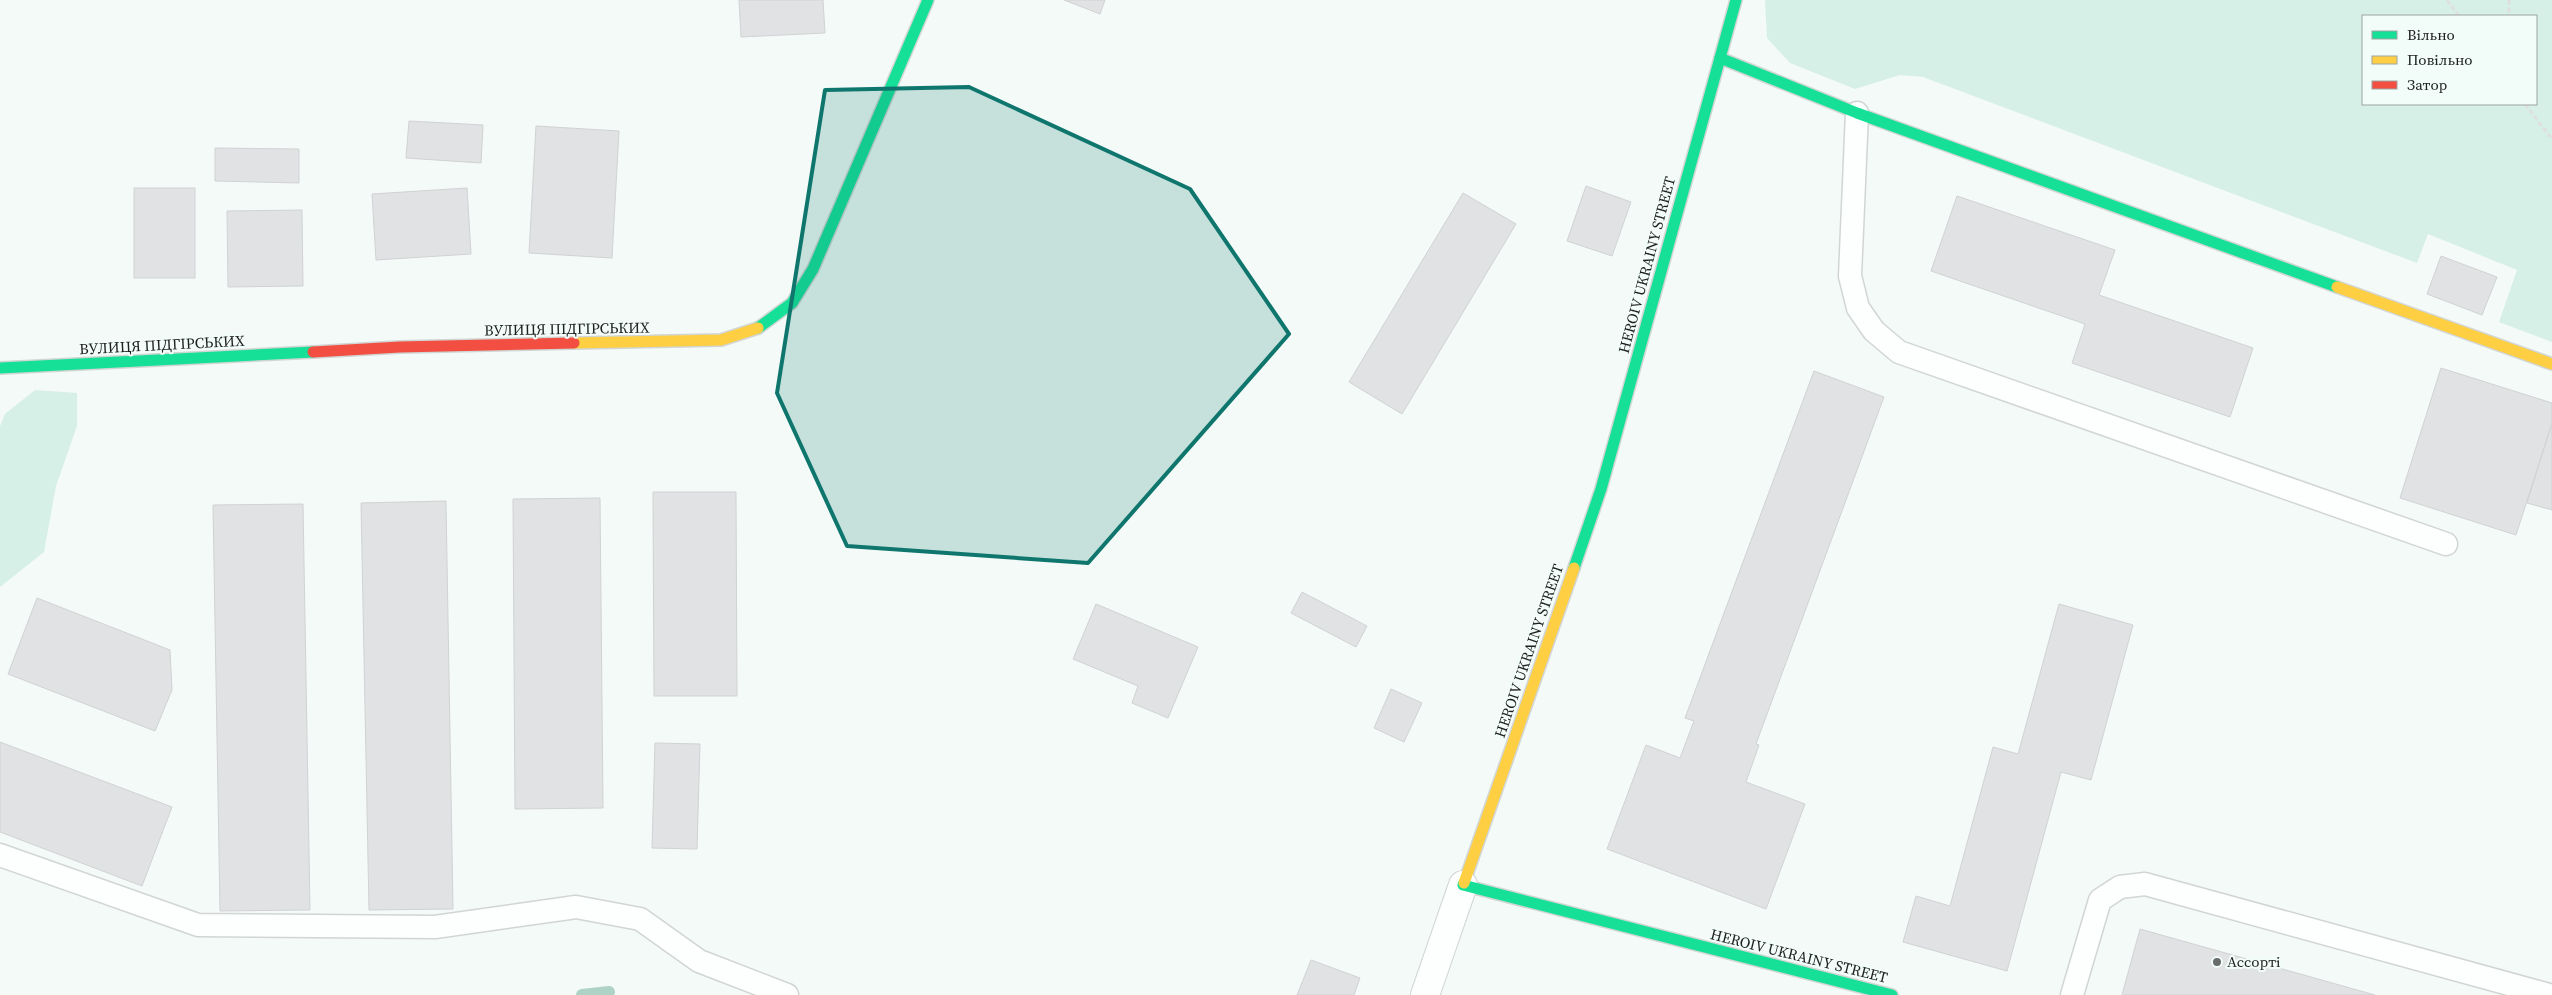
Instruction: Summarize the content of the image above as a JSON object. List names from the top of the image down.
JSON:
{
  "streets": {
    "street": ["HEROIV UKRAINY STREET", "ВУЛИЦЯ ПІДГІРСЬКИХ"]
  },
  "places": ["Ассорті"],
  "legend": ["Вільно", "Повільно", "Затор"]
}
